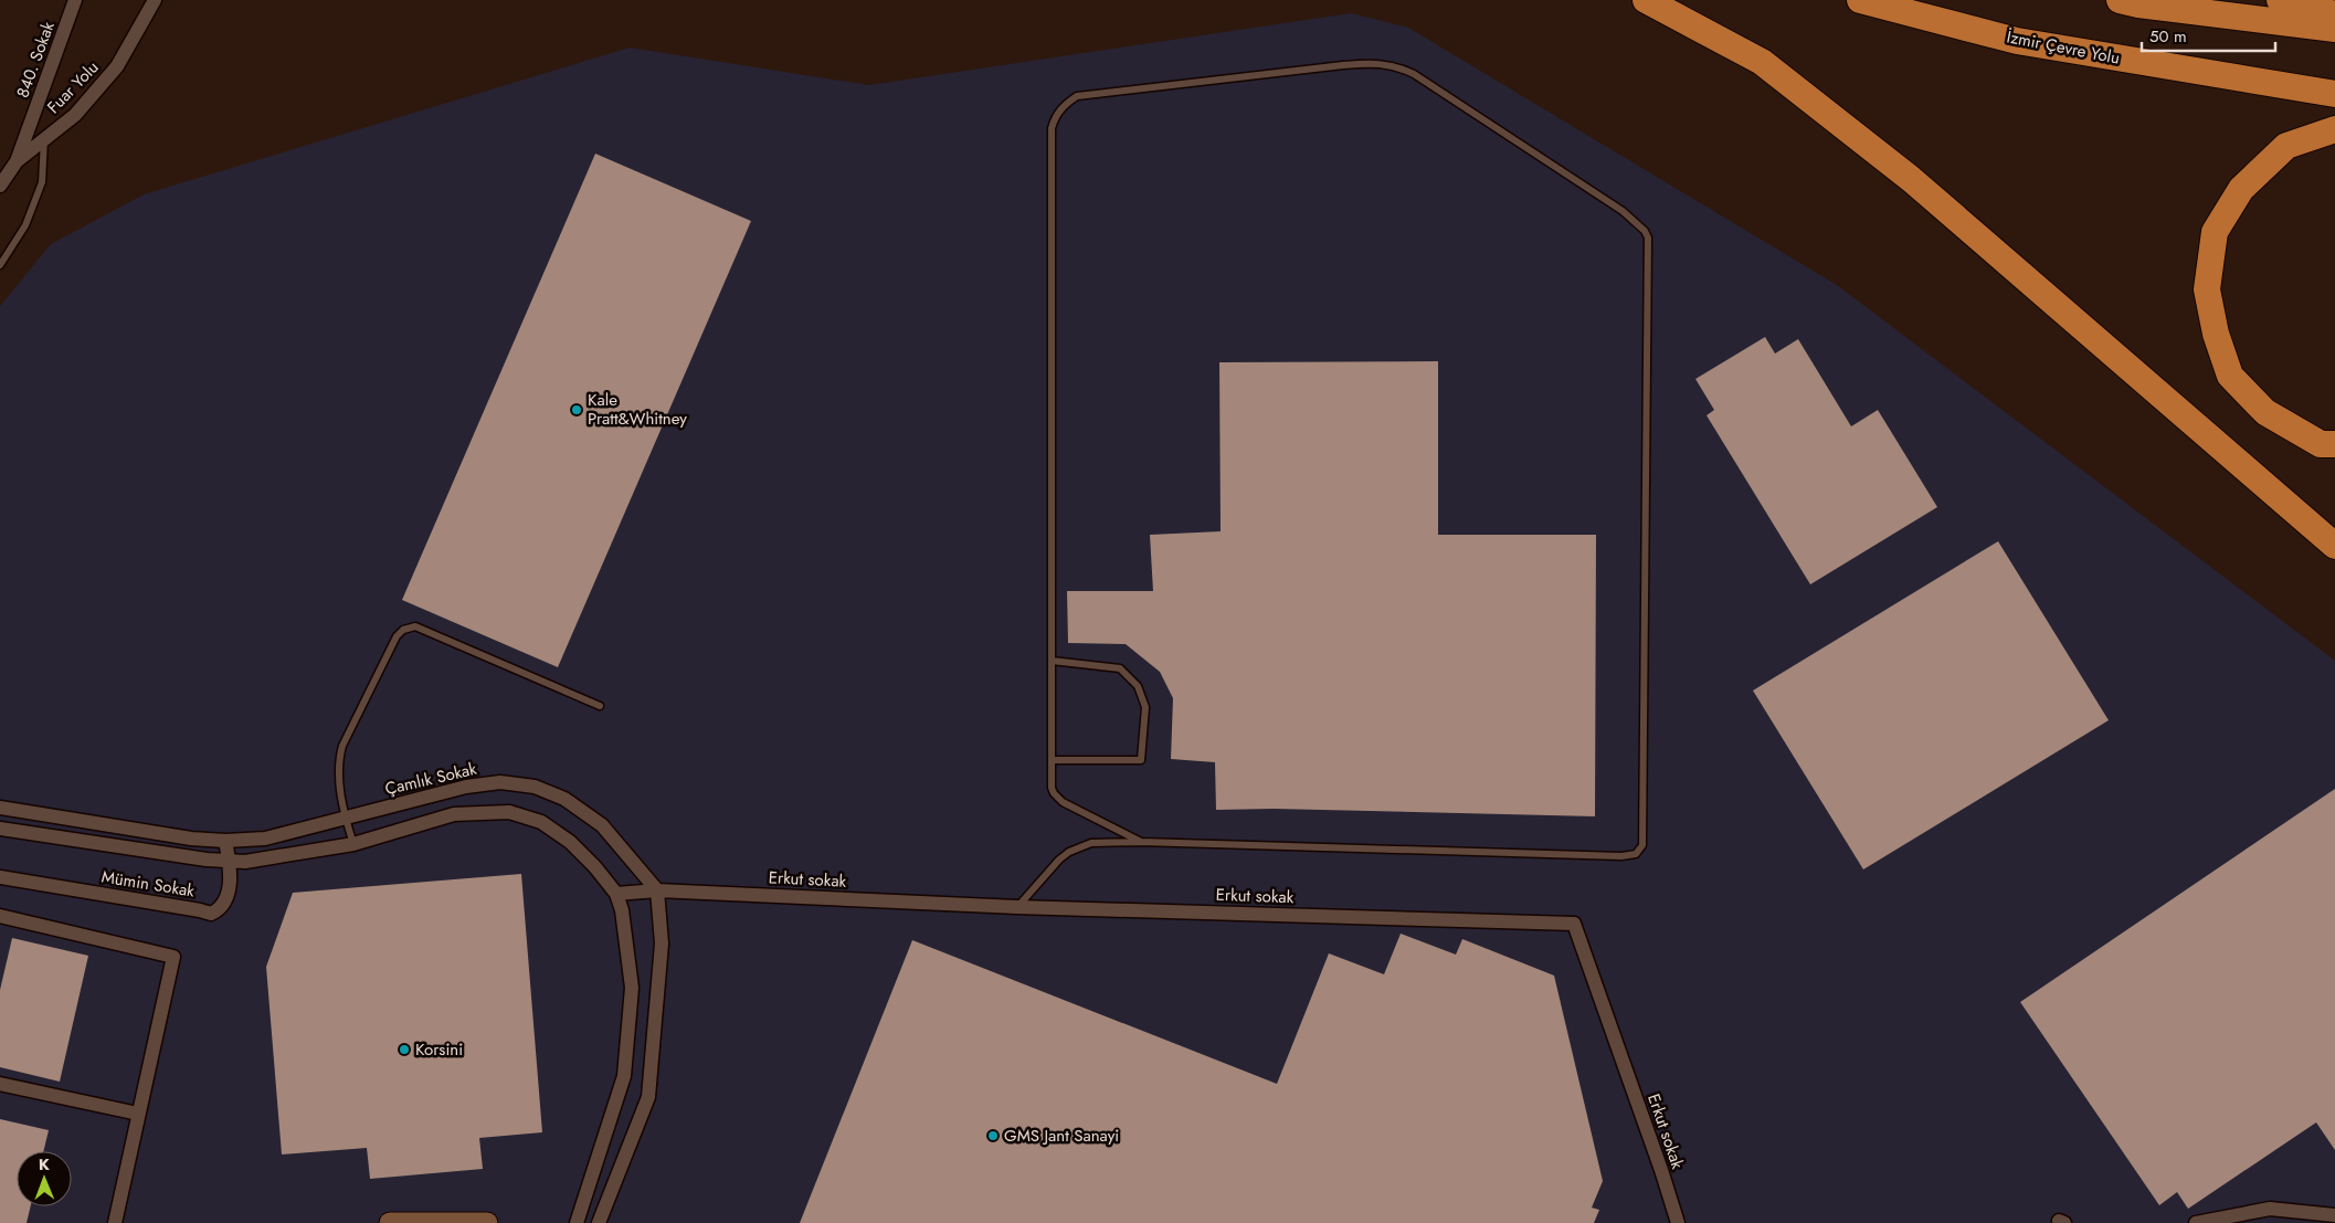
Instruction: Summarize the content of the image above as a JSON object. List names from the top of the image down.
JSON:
{
  "streets": {
    "highway": ["İzmir Çevre Yolu"],
    "street": [
      "840. Sokak",
      "Fuar Yolu",
      "Çamlık Sokak",
      "Erkut sokak",
      "Mümin Sokak"
    ]
  },
  "crossings": [
    ["840. Sokak", "Fuar Yolu"],
    ["Çamlık Sokak", "Erkut sokak"],
    ["Çamlık Sokak", "Mümin Sokak"]
  ],
  "places": ["Kale Pratt&Whitney", "Korsini", "GMS Jant Sanayi"],
  "scale_bar": "50 m",
  "north": "top"
}
